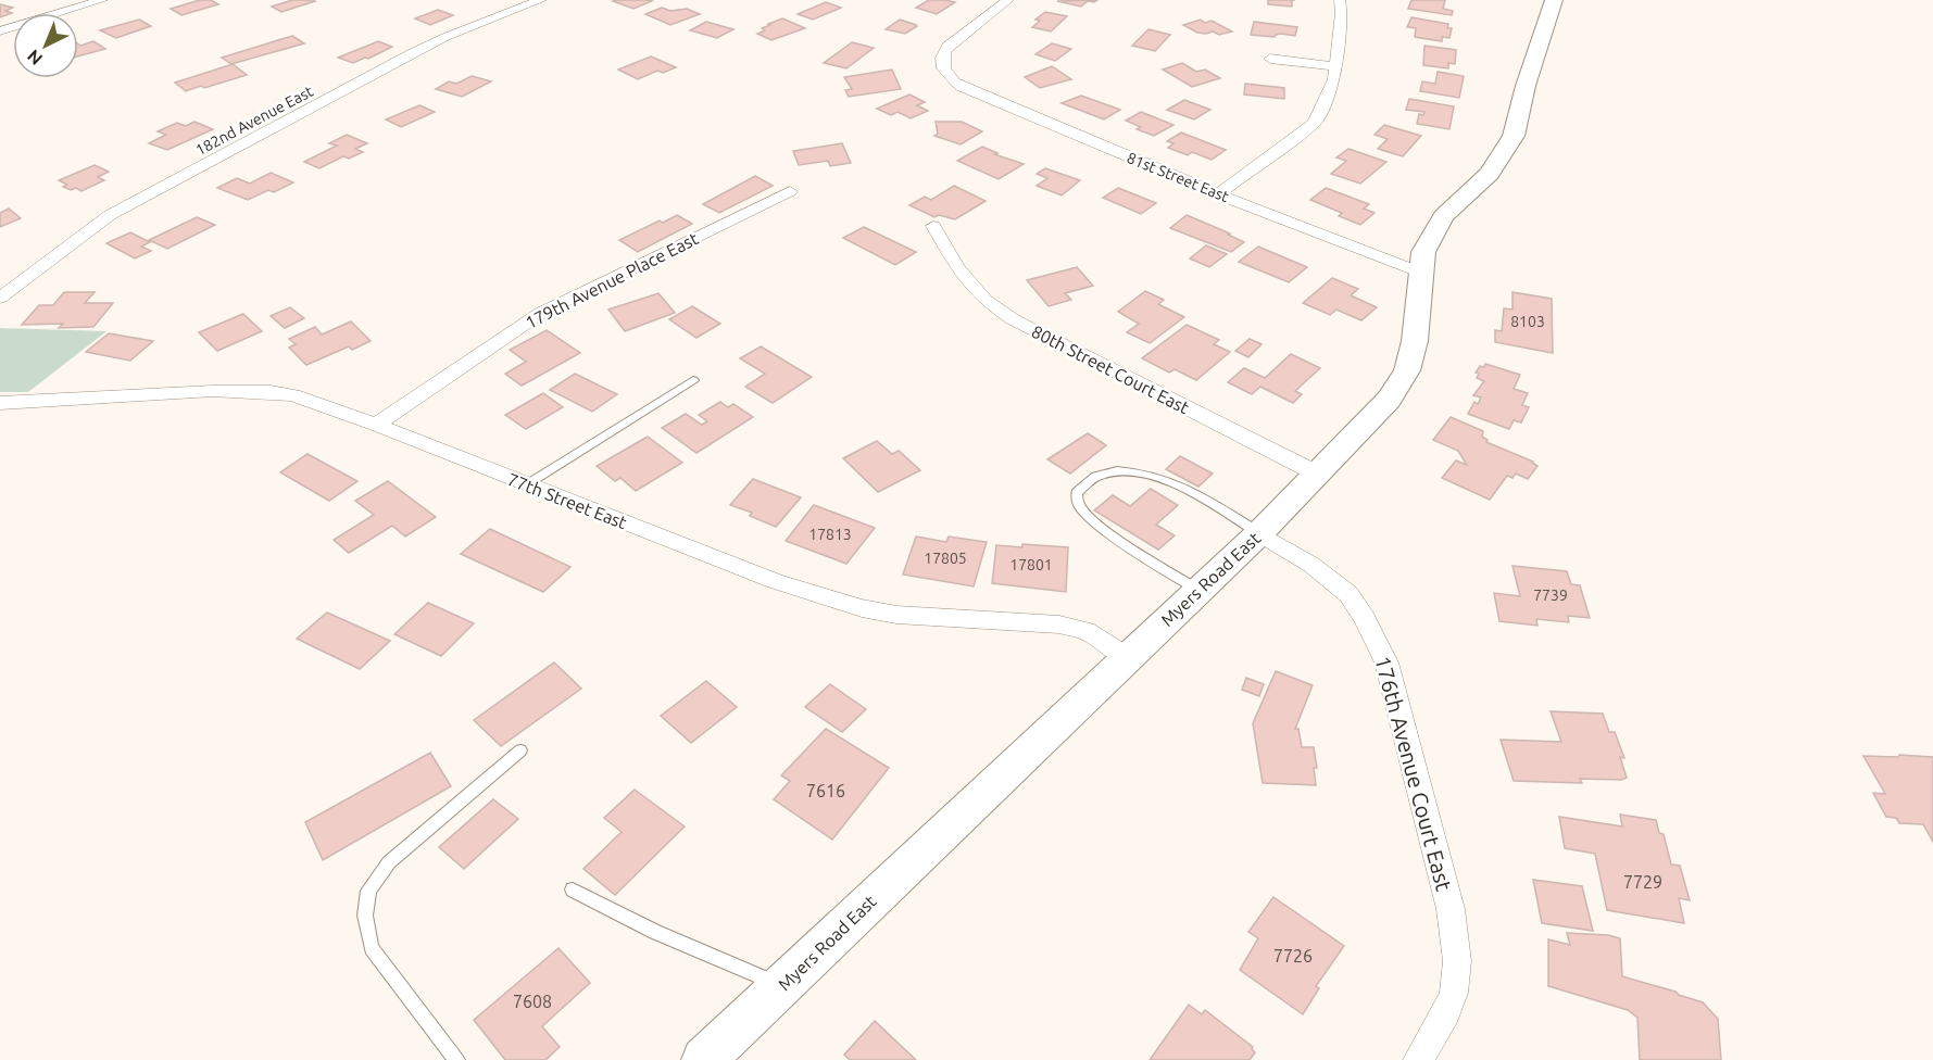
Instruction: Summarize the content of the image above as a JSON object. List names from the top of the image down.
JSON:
{
  "streets": {
    "street": [
      "182nd Avenue East",
      "81st Street East",
      "179th Avenue Place East",
      "80th Street Court East",
      "77th Street East",
      "Myers Road East",
      "176th Avenue Court East"
    ]
  },
  "crossings": [
    ["81st Street East", "Myers Road East"],
    ["179th Avenue Place East", "77th Street East"],
    ["80th Street Court East", "Myers Road East"],
    ["77th Street East", "Myers Road East"],
    ["Myers Road East", "176th Avenue Court East"]
  ],
  "house_numbers": [
    "8103",
    "17813",
    "17805",
    "17801",
    "7739",
    "7616",
    "7729",
    "7726",
    "7608"
  ],
  "north": "bottom left"
}
